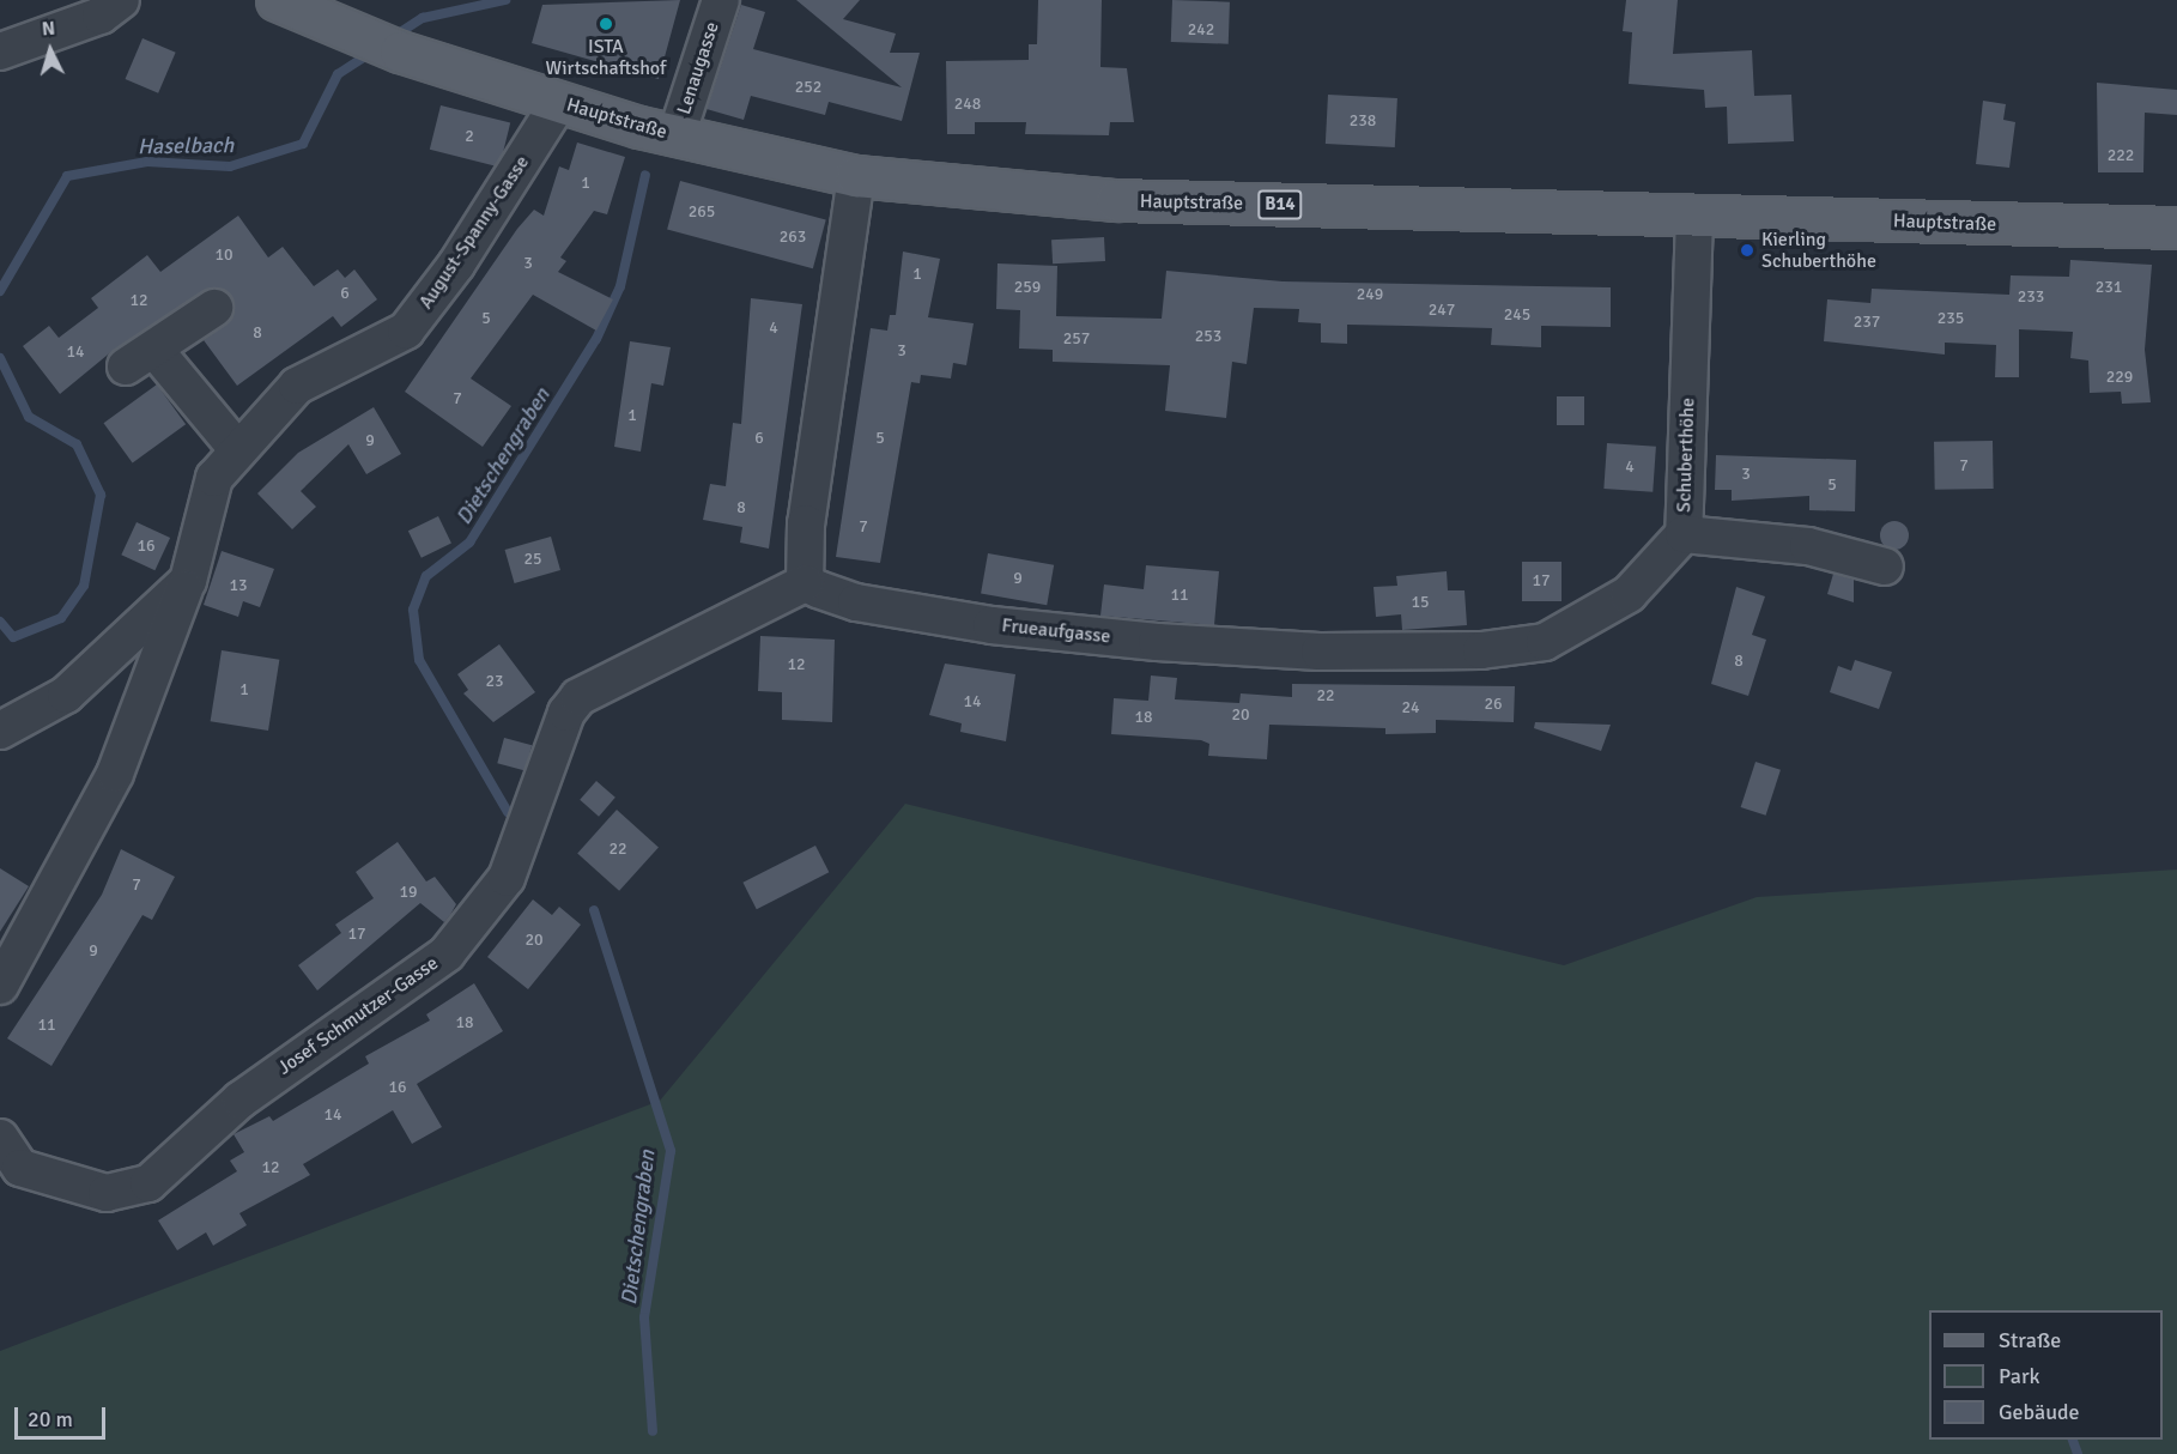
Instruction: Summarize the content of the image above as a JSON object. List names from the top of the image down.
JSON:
{
  "streets": {
    "main road": ["Hauptstraße", "B14"],
    "street": [
      "Lenaugasse",
      "August-Spanny-Gasse",
      "Schuberthöhe",
      "Frueaufgasse",
      "Josef Schmutzer-Gasse"
    ]
  },
  "crossings": [
    ["Lenaugasse", "Hauptstraße"],
    ["Hauptstraße", "August-Spanny-Gasse"],
    ["Hauptstraße", "Schuberthöhe"],
    ["Schuberthöhe", "Frueaufgasse"],
    ["Frueaufgasse", "Josef Schmutzer-Gasse"]
  ],
  "water": ["Haselbach", "Dietschengraben"],
  "places": ["ISTA Wirtschaftshof", "Kierling Schuberthöhe"],
  "house_numbers": [
    "242",
    "252",
    "248",
    "238",
    "2",
    "222",
    "1",
    "265",
    "263",
    "10",
    "3",
    "1",
    "259",
    "231",
    "6",
    "249",
    "233",
    "12",
    "247",
    "245",
    "5",
    "235",
    "237",
    "4",
    "8",
    "253",
    "257",
    "3",
    "14",
    "229",
    "7",
    "1",
    "6",
    "5",
    "9",
    "7",
    "4",
    "3",
    "5",
    "8",
    "7",
    "16",
    "25",
    "9",
    "17",
    "13",
    "11",
    "15",
    "8",
    "12",
    "23",
    "1",
    "22",
    "14",
    "26",
    "24",
    "20",
    "18",
    "22",
    "7",
    "19",
    "17",
    "20",
    "9",
    "18",
    "11",
    "16",
    "14",
    "12"
  ],
  "legend": ["Straße", "Park", "Gebäude"],
  "scale_bar": "20 m",
  "north": "top"
}
